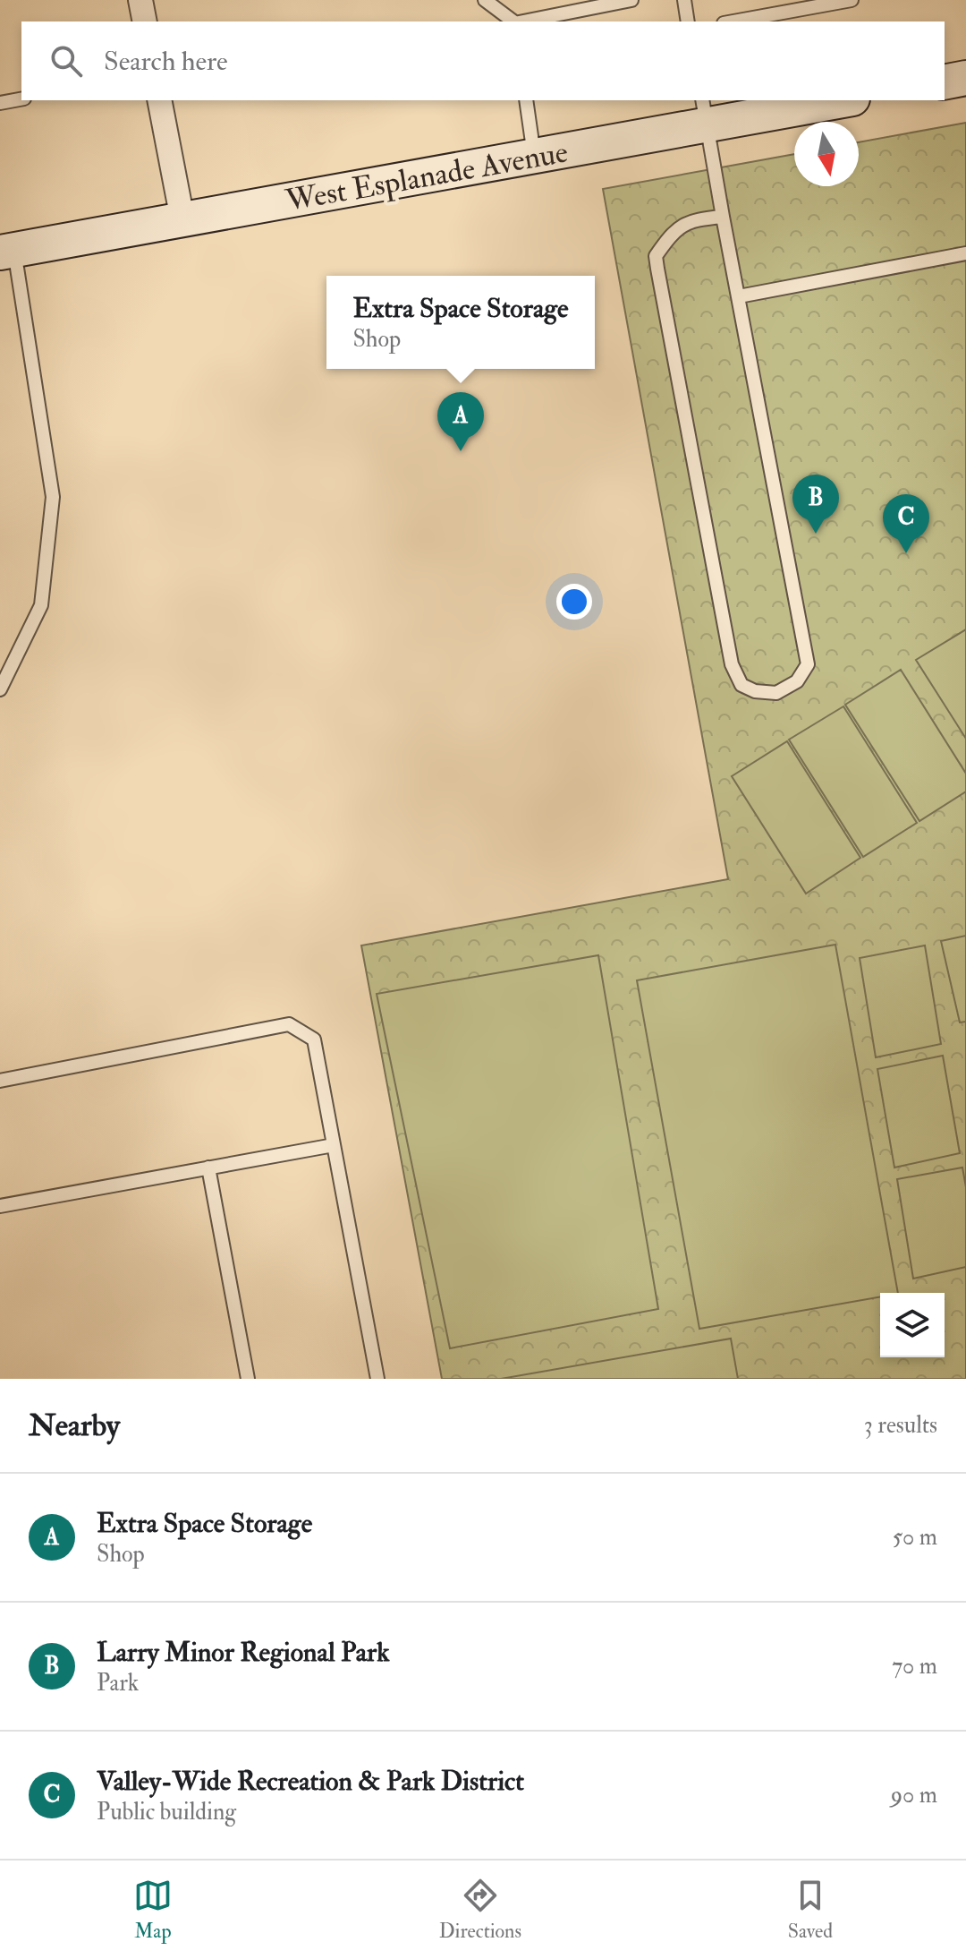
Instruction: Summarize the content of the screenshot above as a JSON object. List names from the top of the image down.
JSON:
{
  "streets": {
    "main road": ["West Esplanade Avenue"]
  },
  "north": "bottom",
  "page": {
    "search": "Search here",
    "popup": ["Extra Space Storage", "Shop"],
    "pins": ["A", "B", "C"],
    "heading": ["Nearby", "3 results"],
    "list": [
      {
        "mark": "A",
        "name": "Extra Space Storage",
        "note": "Shop",
        "value": "50 m"
      },
      {
        "mark": "B",
        "name": "Larry Minor Regional Park",
        "note": "Park",
        "value": "70 m"
      },
      {
        "mark": "C",
        "name": "Valley-Wide Recreation & Park District",
        "note": "Public building",
        "value": "90 m"
      }
    ],
    "nav": ["Map", "Directions", "Saved"]
  }
}
